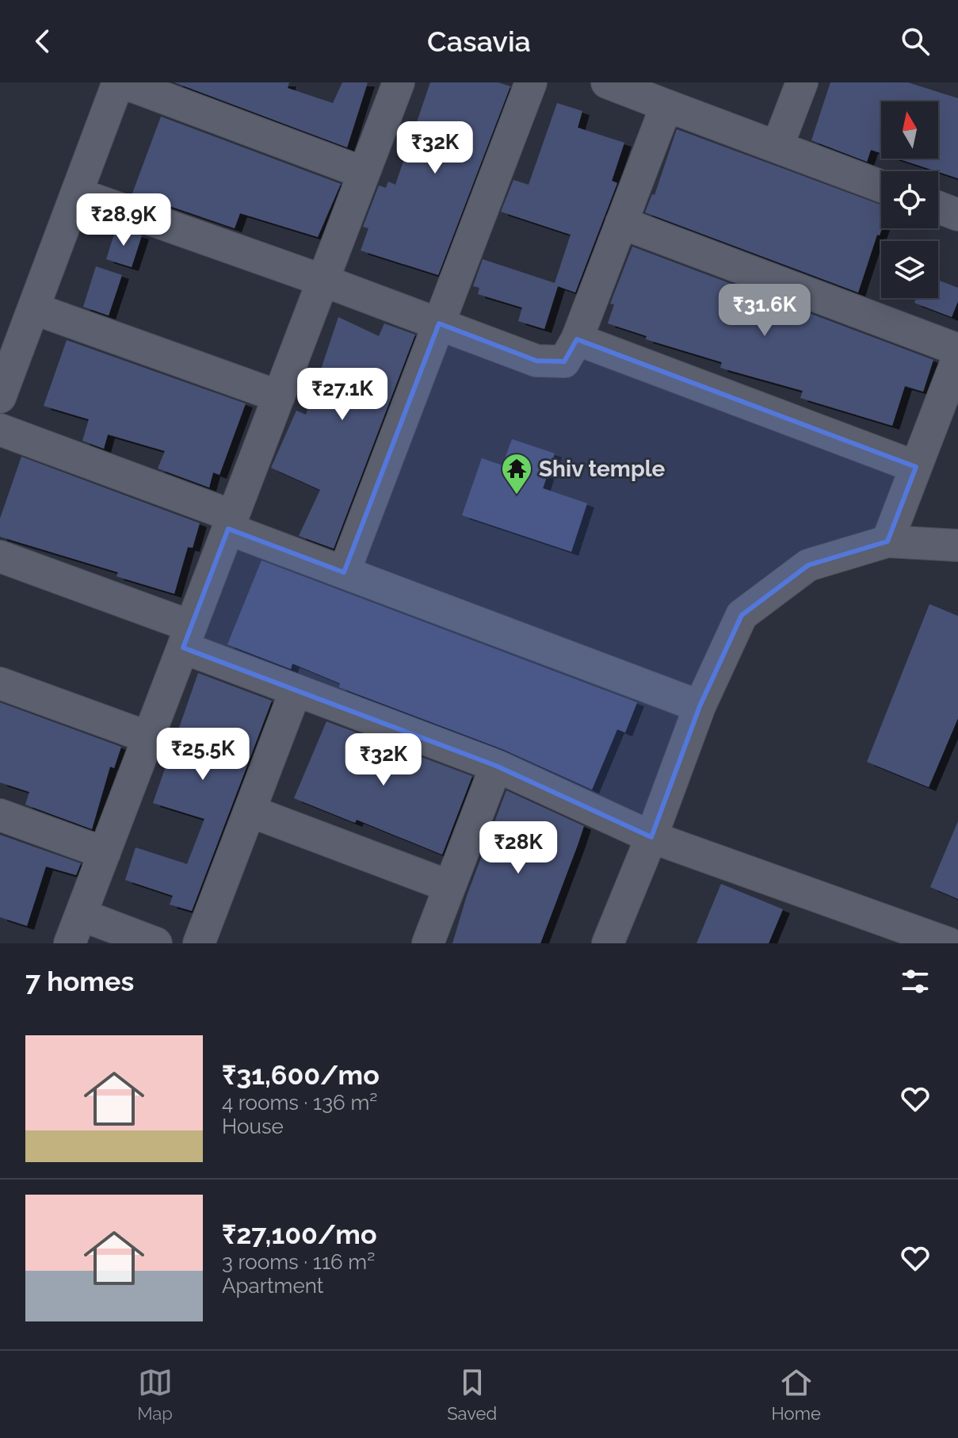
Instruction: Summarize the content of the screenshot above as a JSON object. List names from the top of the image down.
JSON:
{
  "places": {
    "temple": ["Shiv temple"]
  },
  "north": "top",
  "page": {
    "header": "Casavia",
    "price": [
      "₹32K",
      "₹28.9K",
      "₹31.6K",
      "₹27.1K",
      "₹25.5K",
      "₹32K",
      "₹28K"
    ],
    "heading": "7 homes",
    "list": [
      {
        "name": "₹31,600/mo",
        "note": "4 rooms · 136 m² · House"
      },
      {
        "name": "₹27,100/mo",
        "note": "3 rooms · 116 m² · Apartment"
      }
    ],
    "tabs": ["Map", "Saved", "Home"]
  }
}
